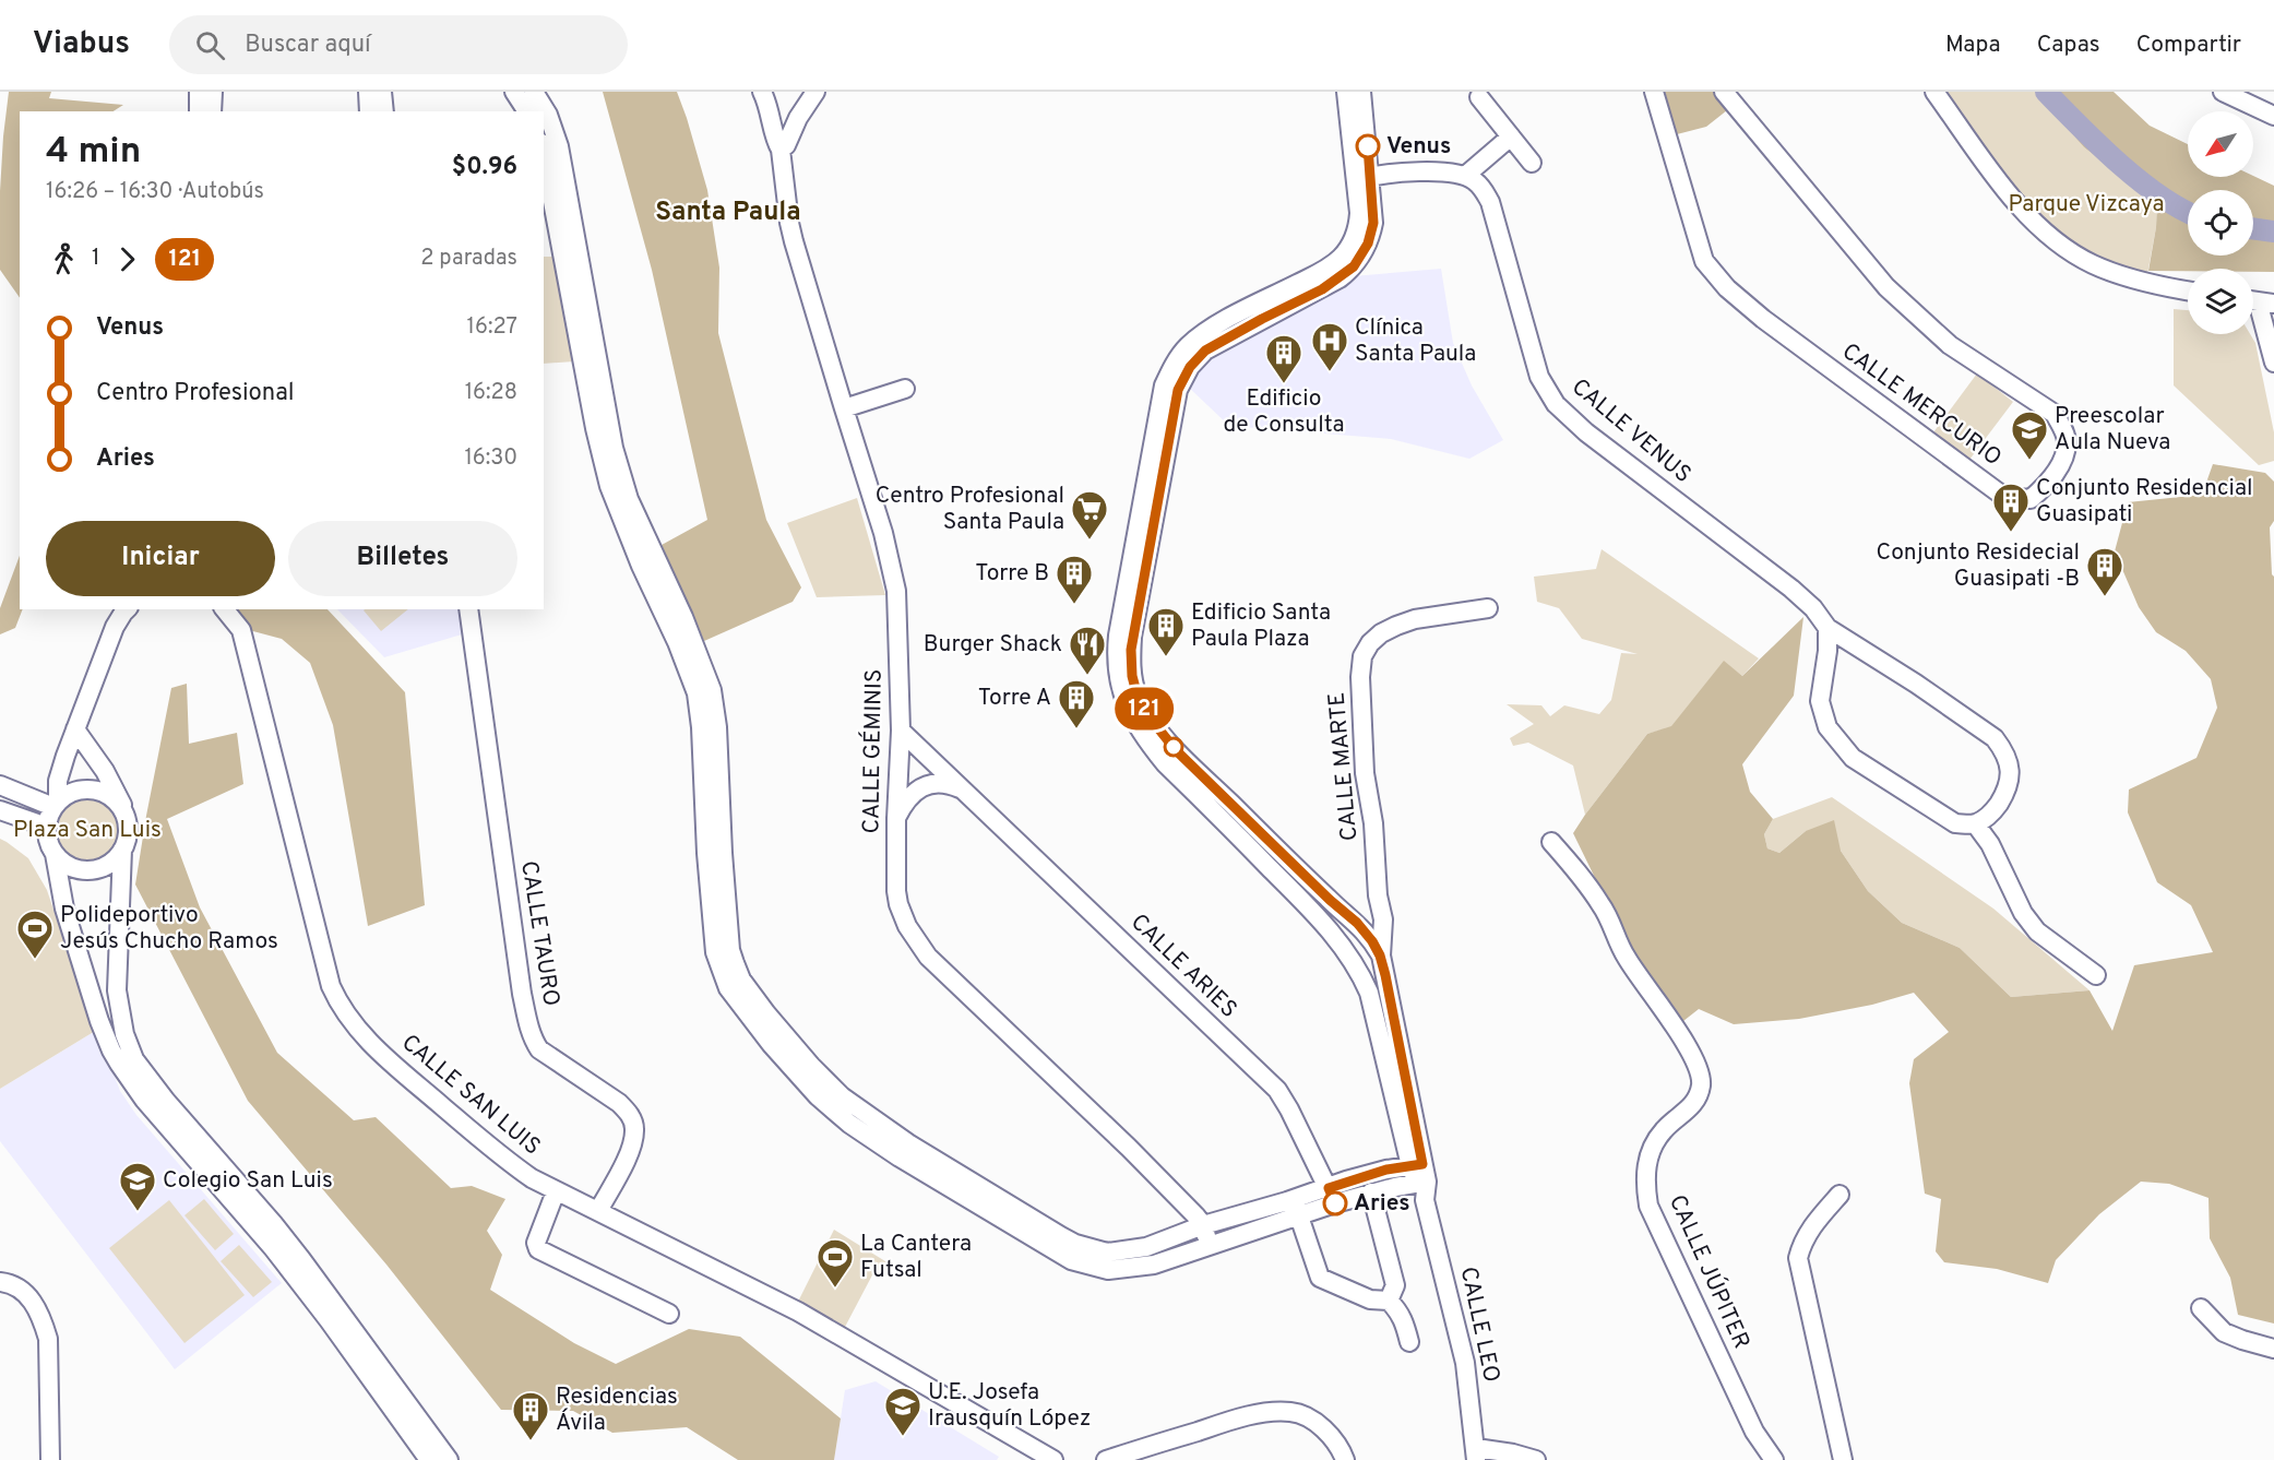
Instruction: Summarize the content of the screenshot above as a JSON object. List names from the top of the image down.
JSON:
{
  "streets": {
    "street": [
      "CALLE MERCURIO",
      "CALLE VENUS",
      "CALLE GÉMINIS",
      "CALLE MARTE",
      "CALLE TAURO",
      "CALLE ARIES",
      "CALLE SAN LUIS",
      "CALLE JÚPITER",
      "CALLE LEO"
    ]
  },
  "crossings": [
    ["CALLE GÉMINIS", "CALLE ARIES"],
    ["CALLE TAURO", "CALLE SAN LUIS"]
  ],
  "districts": ["Santa Paula"],
  "parks": ["Parque Vizcaya", "Plaza San Luis"],
  "places": {
    "other": ["Venus", "Aries"],
    "hospital": ["Clínica Santa Paula"],
    "building": [
      "Edificio de Consulta",
      "Conjunto Residencial Guasipati",
      "Conjunto Residecial Guasipati -B",
      "Torre B",
      "Edificio Santa Paula Plaza",
      "Torre A",
      "Residencias Ávila"
    ],
    "school or university": ["Preescolar Aula Nueva", "Colegio San Luis", "U.E. Josefa Irausquín López"],
    "supermarket": ["Centro Profesional Santa Paula"],
    "restaurant": ["Burger Shack"],
    "sports": ["Polideportivo Jesús Chucho Ramos", "La Cantera Futsal"]
  },
  "lines": ["bus line 121"],
  "north": "bottom left",
  "page": {
    "header": "Viabus",
    "search": "Buscar aquí",
    "nav": ["Mapa", "Capas", "Compartir"],
    "on_map": "121",
    "heading": ["4 min", "16:26 – 16:30 · Autobús", "$0.96"],
    "legs": ["1", "121", "2 paradas"],
    "list": [
      {
        "name": "Venus",
        "value": "16:27"
      },
      {
        "name": "Centro Profesional",
        "value": "16:28"
      },
      {
        "name": "Aries",
        "value": "16:30"
      }
    ],
    "buttons": ["Iniciar", "Billetes"]
  }
}
